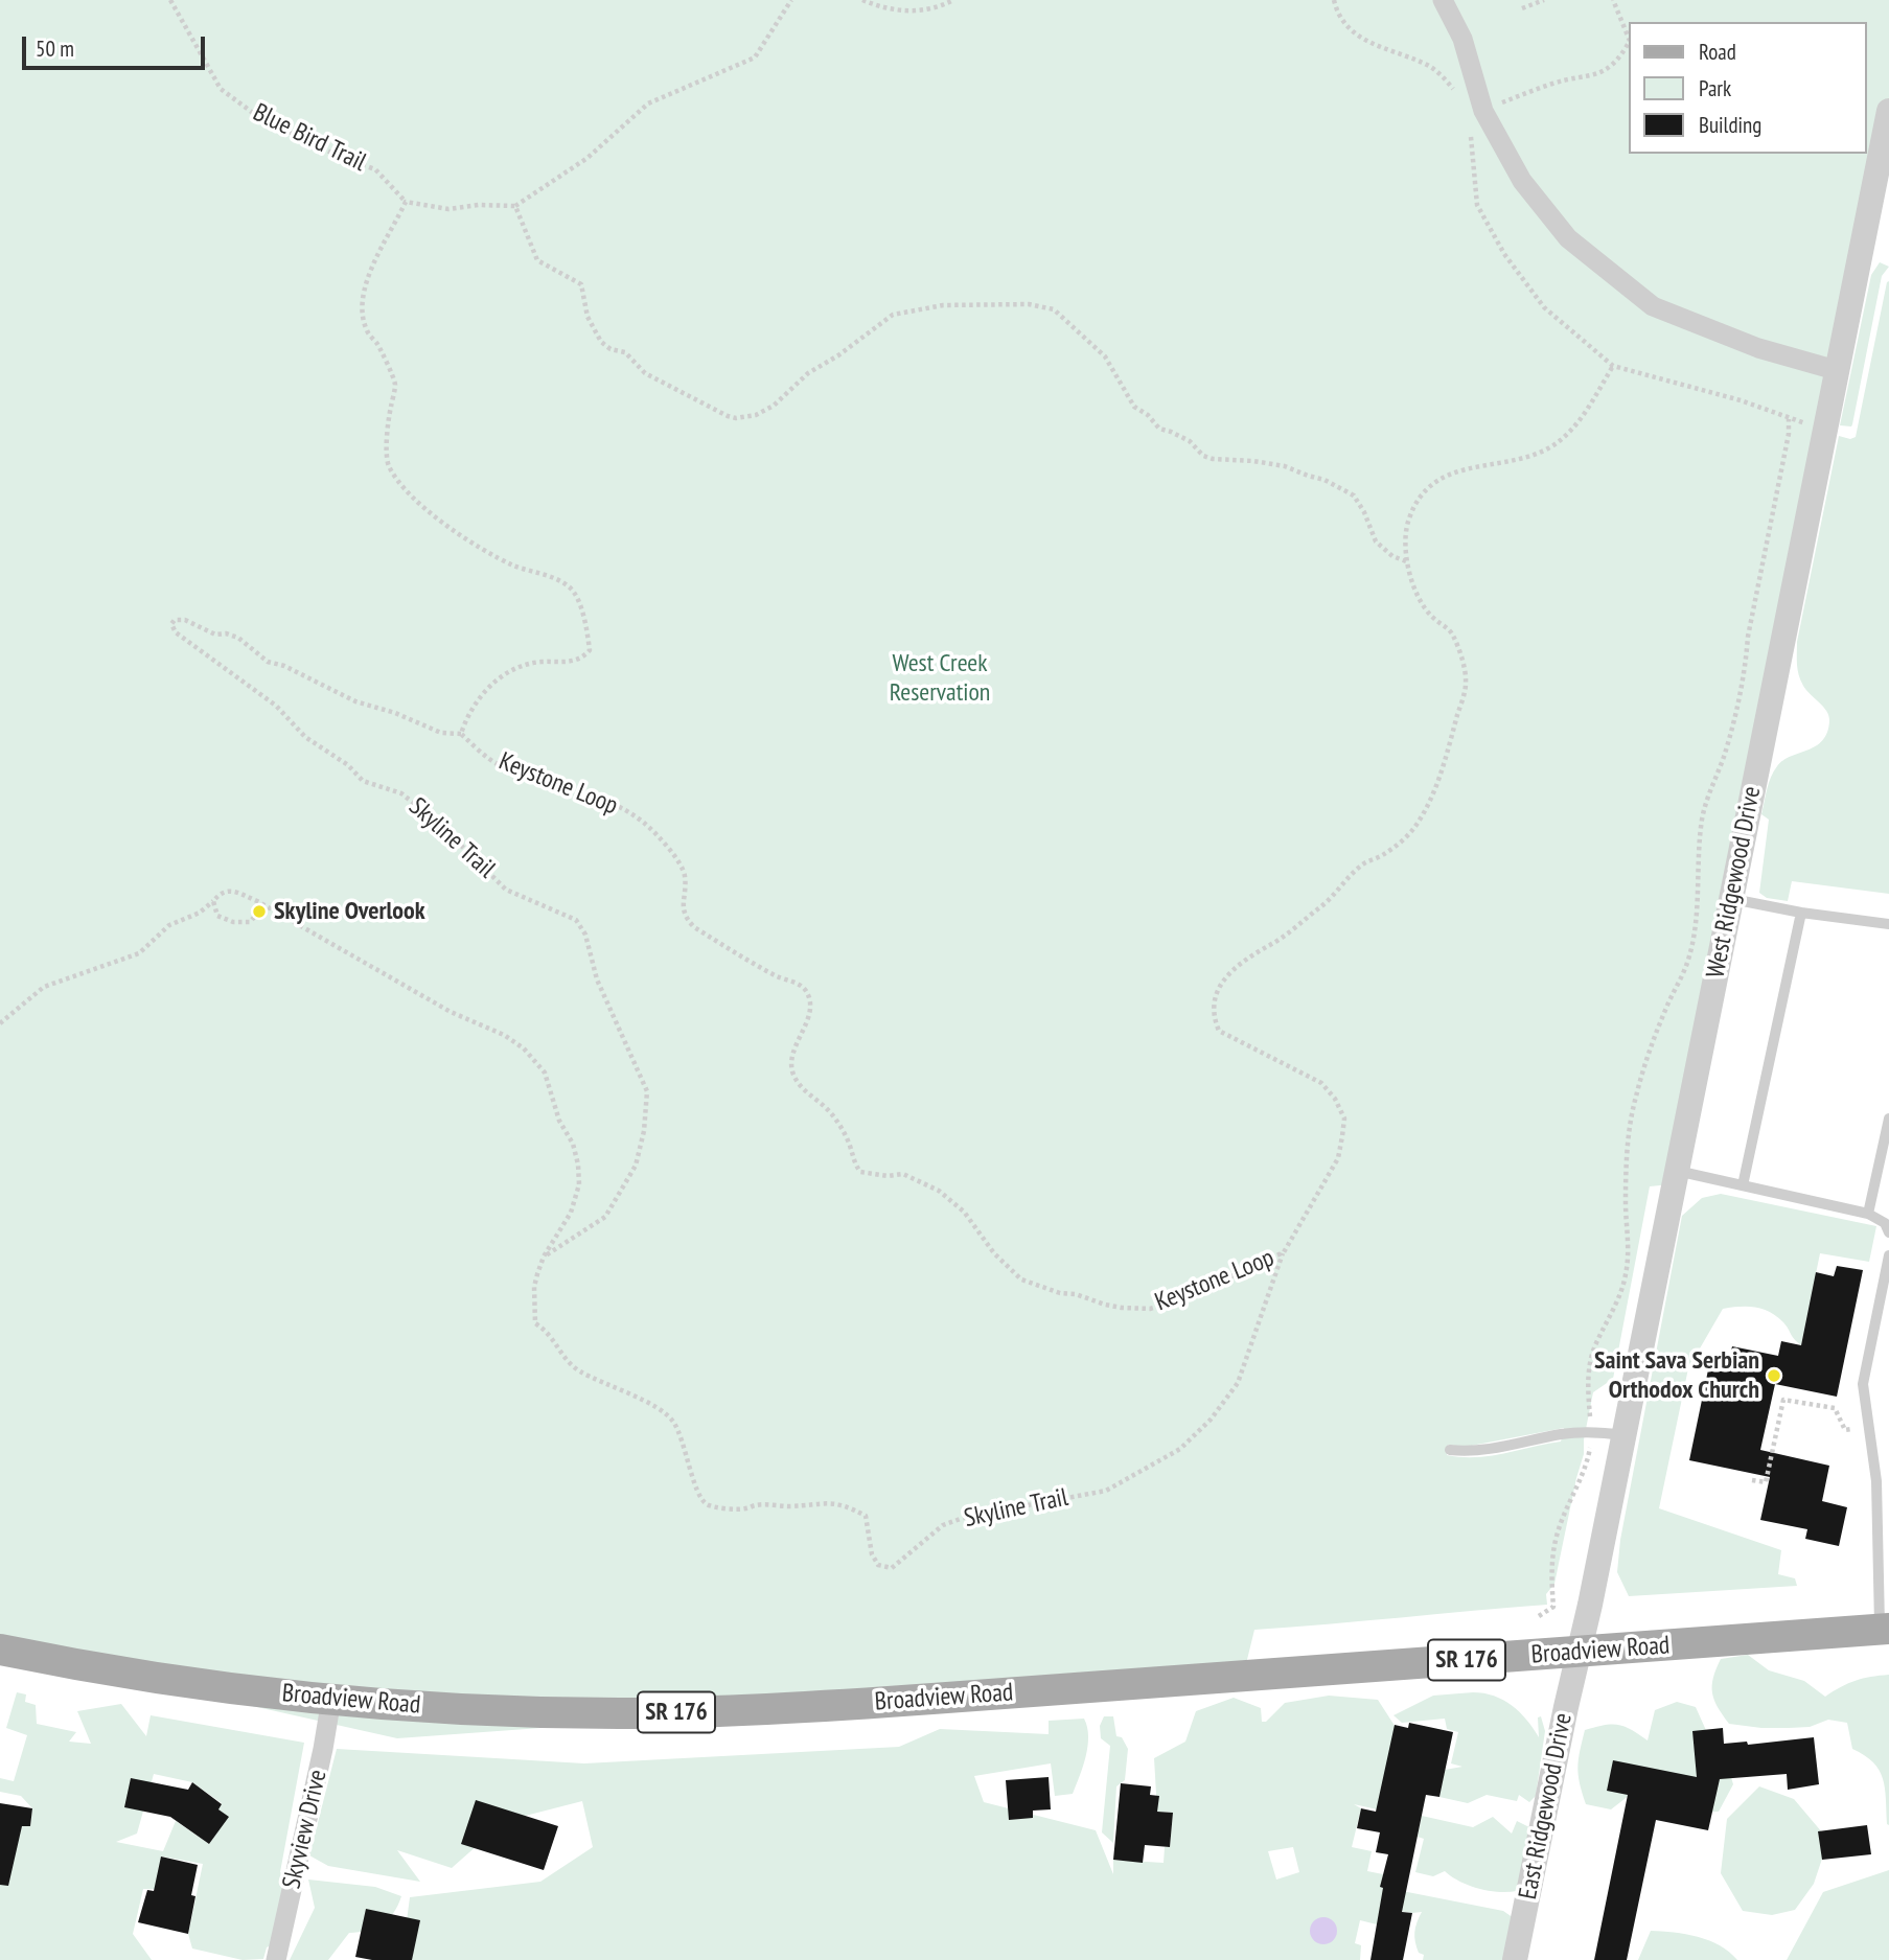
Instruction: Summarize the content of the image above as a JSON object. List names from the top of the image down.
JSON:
{
  "streets": {
    "main road": ["Broadview Road", "SR 176"],
    "street": ["West Ridgewood Drive", "East Ridgewood Drive", "Skyview Drive"],
    "path": ["Blue Bird Trail", "Keystone Loop", "Skyline Trail"]
  },
  "crossings": [
    ["Keystone Loop", "Skyline Trail"],
    ["West Ridgewood Drive", "Broadview Road"],
    ["West Ridgewood Drive", "East Ridgewood Drive"],
    ["Broadview Road", "East Ridgewood Drive"],
    ["Broadview Road", "Skyview Drive"]
  ],
  "parks": ["West Creek Reservation"],
  "places": ["Skyline Overlook", "Saint Sava Serbian Orthodox Church"],
  "legend": ["Road", "Park", "Building"],
  "scale_bar": "50 m"
}
